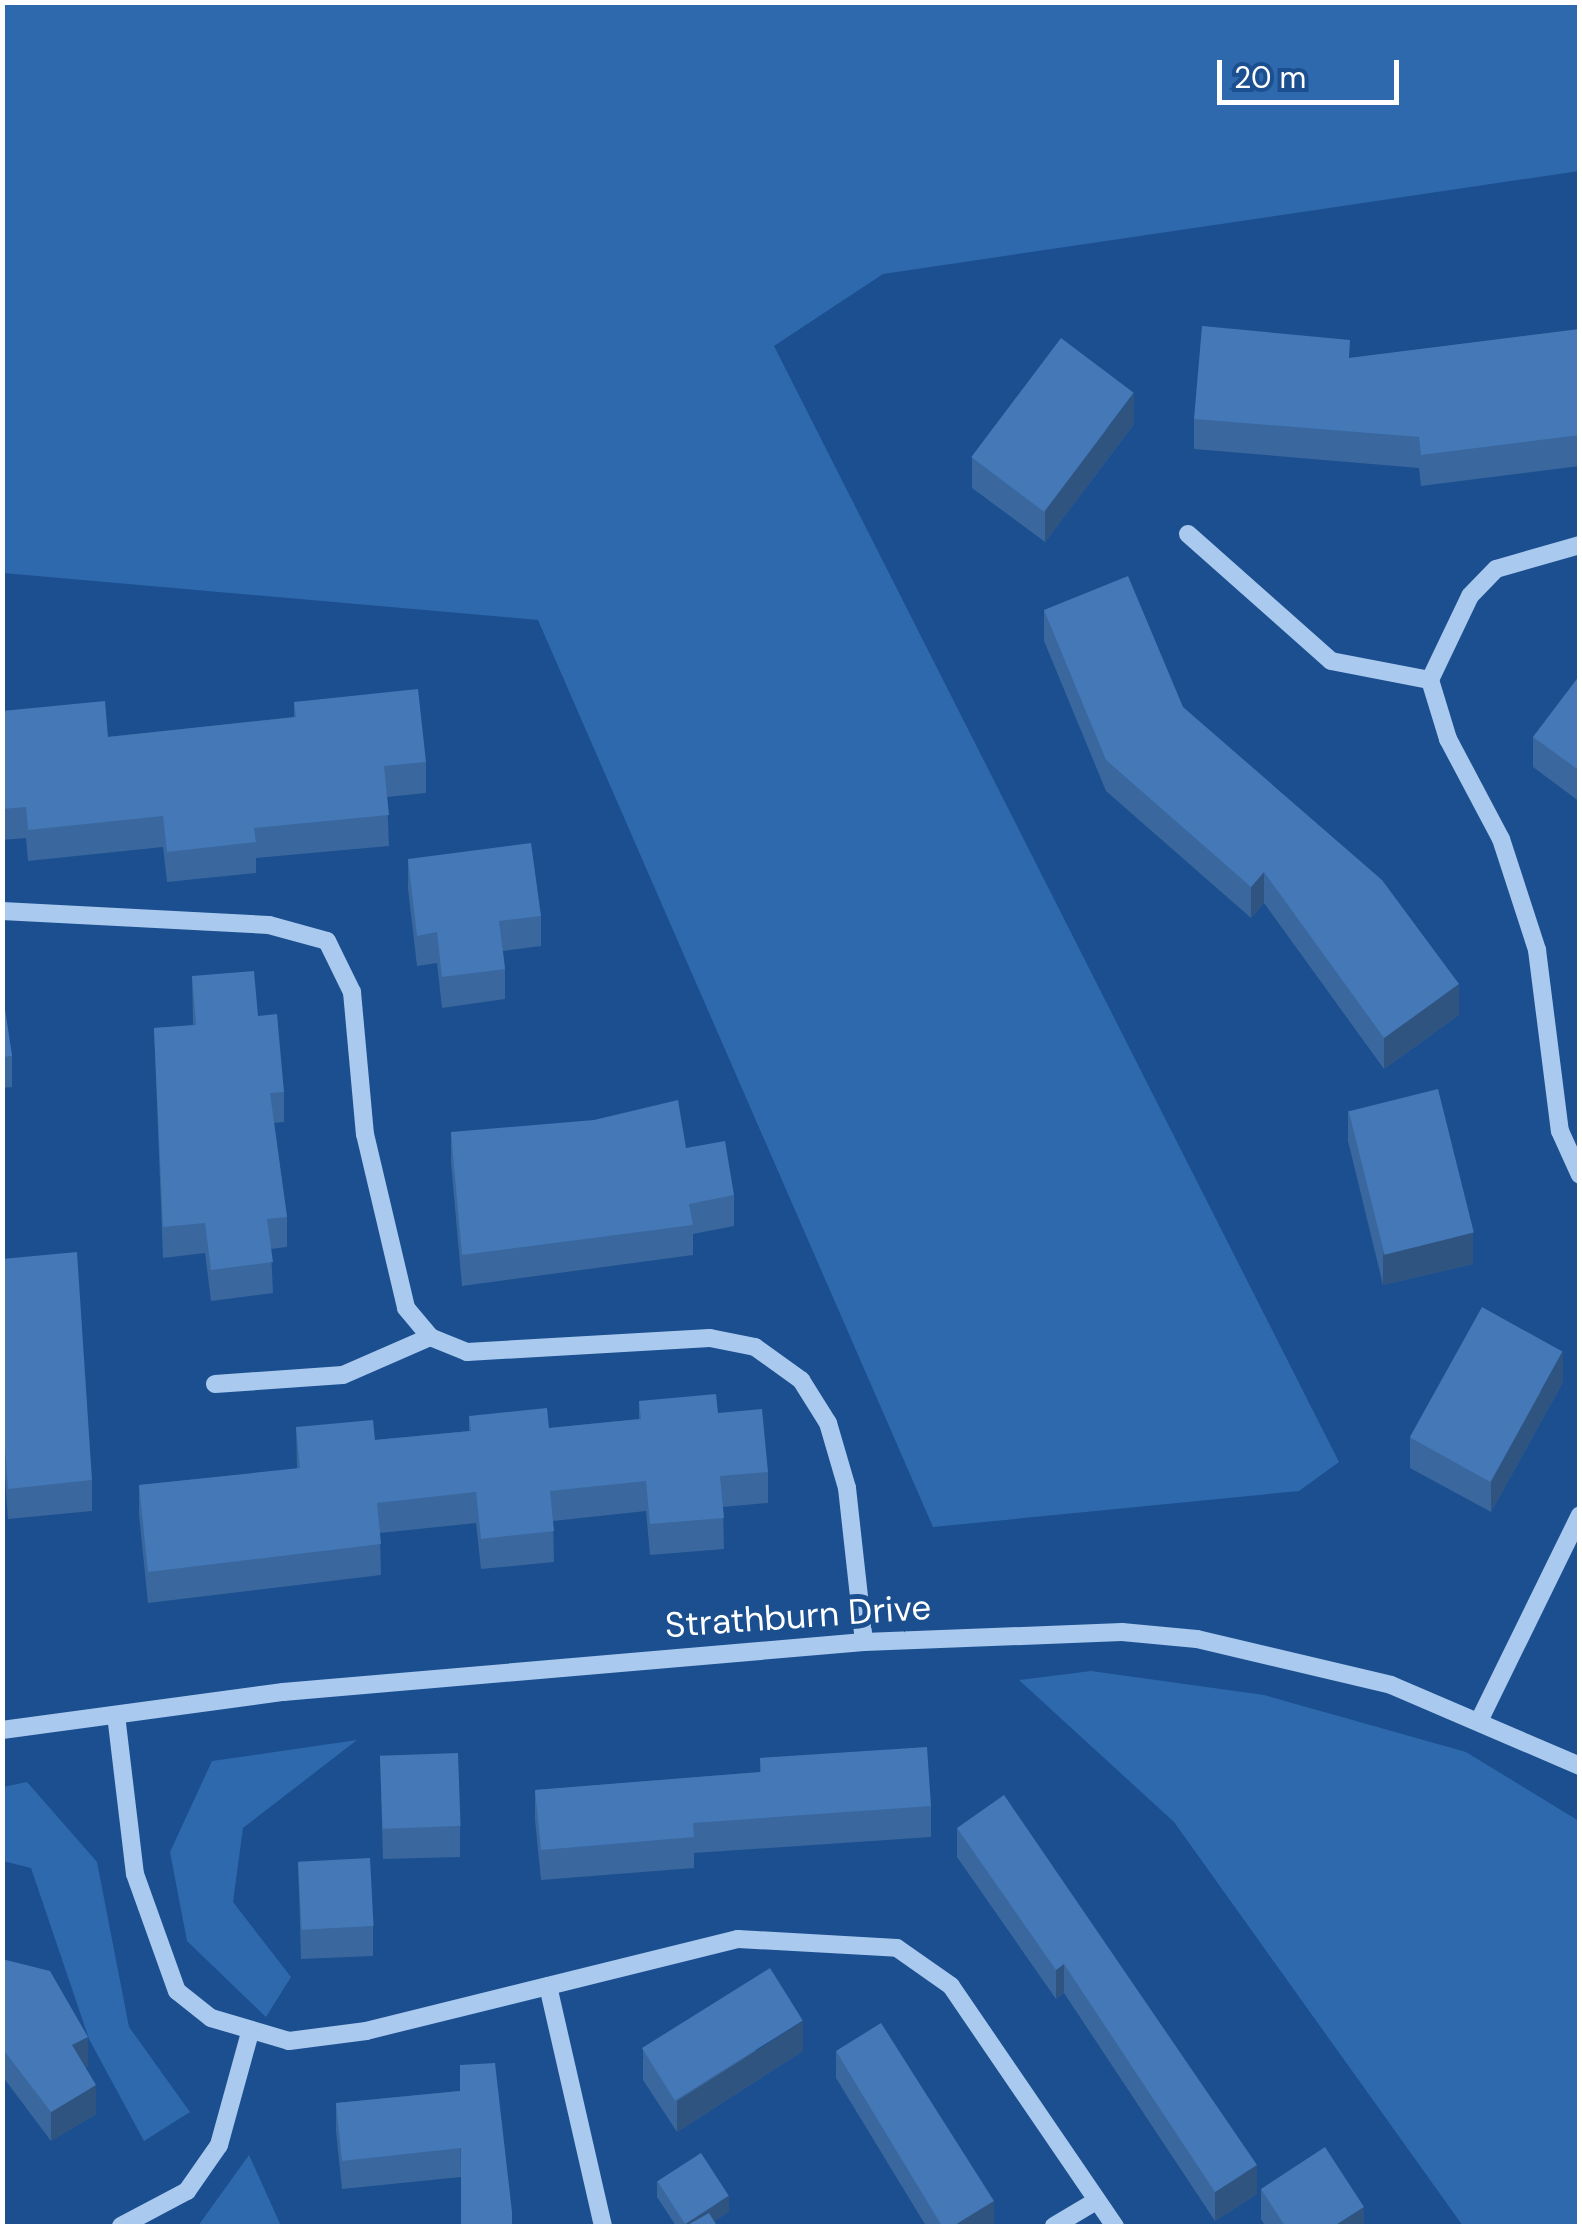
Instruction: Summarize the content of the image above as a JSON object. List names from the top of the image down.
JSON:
{
  "streets": {
    "street": ["Strathburn Drive"]
  },
  "scale_bar": "20 m"
}
